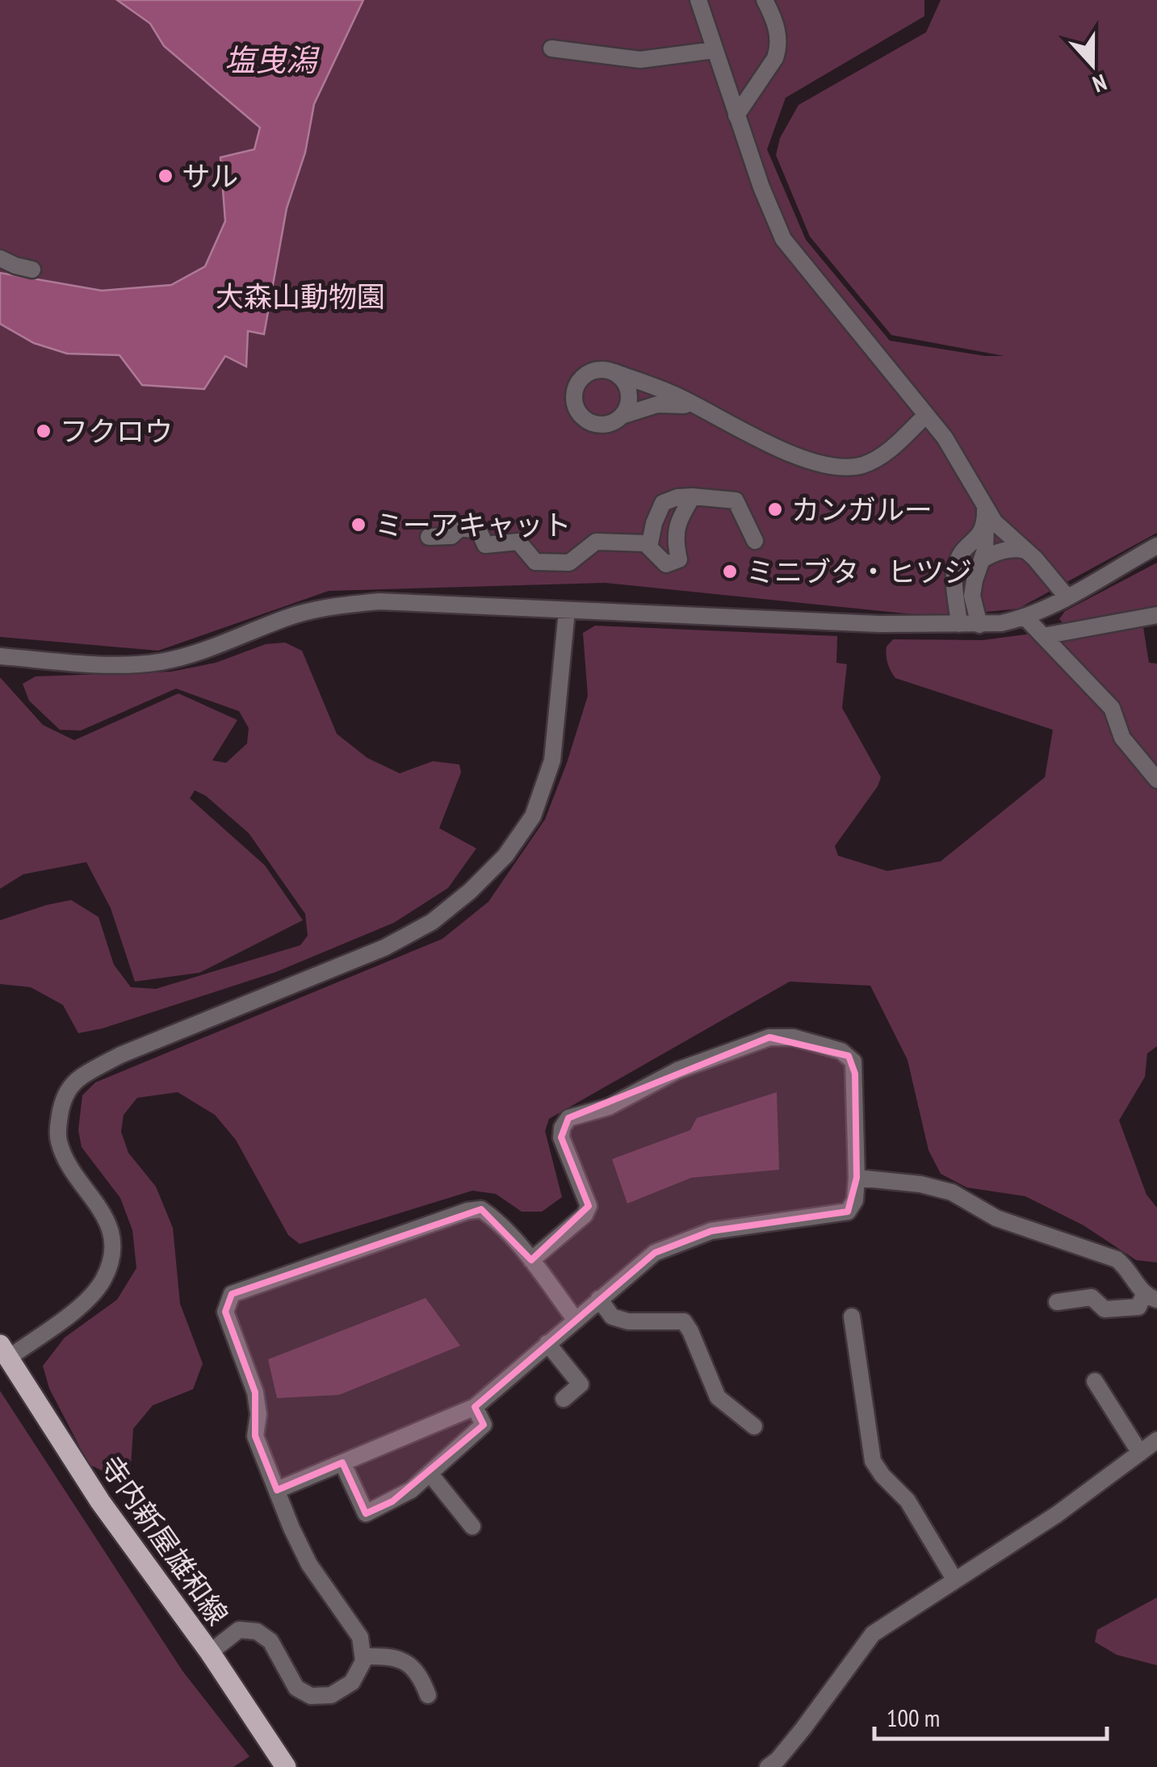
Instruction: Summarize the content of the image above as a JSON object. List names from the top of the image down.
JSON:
{
  "streets": {
    "main road": ["寺内新屋雄和線"]
  },
  "water": ["塩曳潟"],
  "parks": ["大森山動物園"],
  "places": [
    "サル",
    "フクロウ",
    "カンガルー",
    "ミーアキャット",
    "ミニブタ・ヒツジ"
  ],
  "scale_bar": "100 m",
  "north": "bottom"
}
